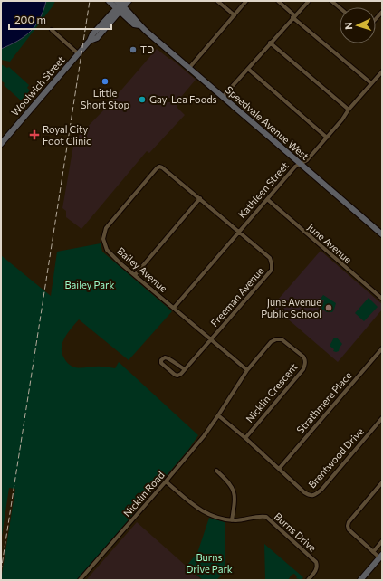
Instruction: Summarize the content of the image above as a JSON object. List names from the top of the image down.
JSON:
{
  "streets": {
    "main road": ["Woolwich Street", "Speedvale Avenue West"],
    "street": [
      "Kathleen Street",
      "June Avenue",
      "Bailey Avenue",
      "Freeman Avenue",
      "Nicklin Crescent",
      "Strathmere Place",
      "Brentwood Drive",
      "Nicklin Road",
      "Burns Drive"
    ]
  },
  "crossings": [
    ["Woolwich Street", "Speedvale Avenue West"],
    ["Speedvale Avenue West", "Kathleen Street"],
    ["Kathleen Street", "June Avenue"],
    ["Kathleen Street", "Bailey Avenue"],
    ["Kathleen Street", "Freeman Avenue"],
    ["Bailey Avenue", "Freeman Avenue"],
    ["Bailey Avenue", "Nicklin Crescent"],
    ["Nicklin Crescent", "Brentwood Drive"],
    ["Nicklin Crescent", "Nicklin Road"],
    ["Strathmere Place", "Brentwood Drive"],
    ["Brentwood Drive", "Nicklin Road"],
    ["Nicklin Road", "Burns Drive"]
  ],
  "parks": ["Bailey Park", "Burns Drive Park"],
  "places": {
    "other": [
      "TD",
      "Little Short Stop",
      "Gay-Lea Foods",
      "June Avenue Public School"
    ],
    "health": ["Royal City Foot Clinic"]
  },
  "scale_bar": "200 m",
  "north": "left"
}
